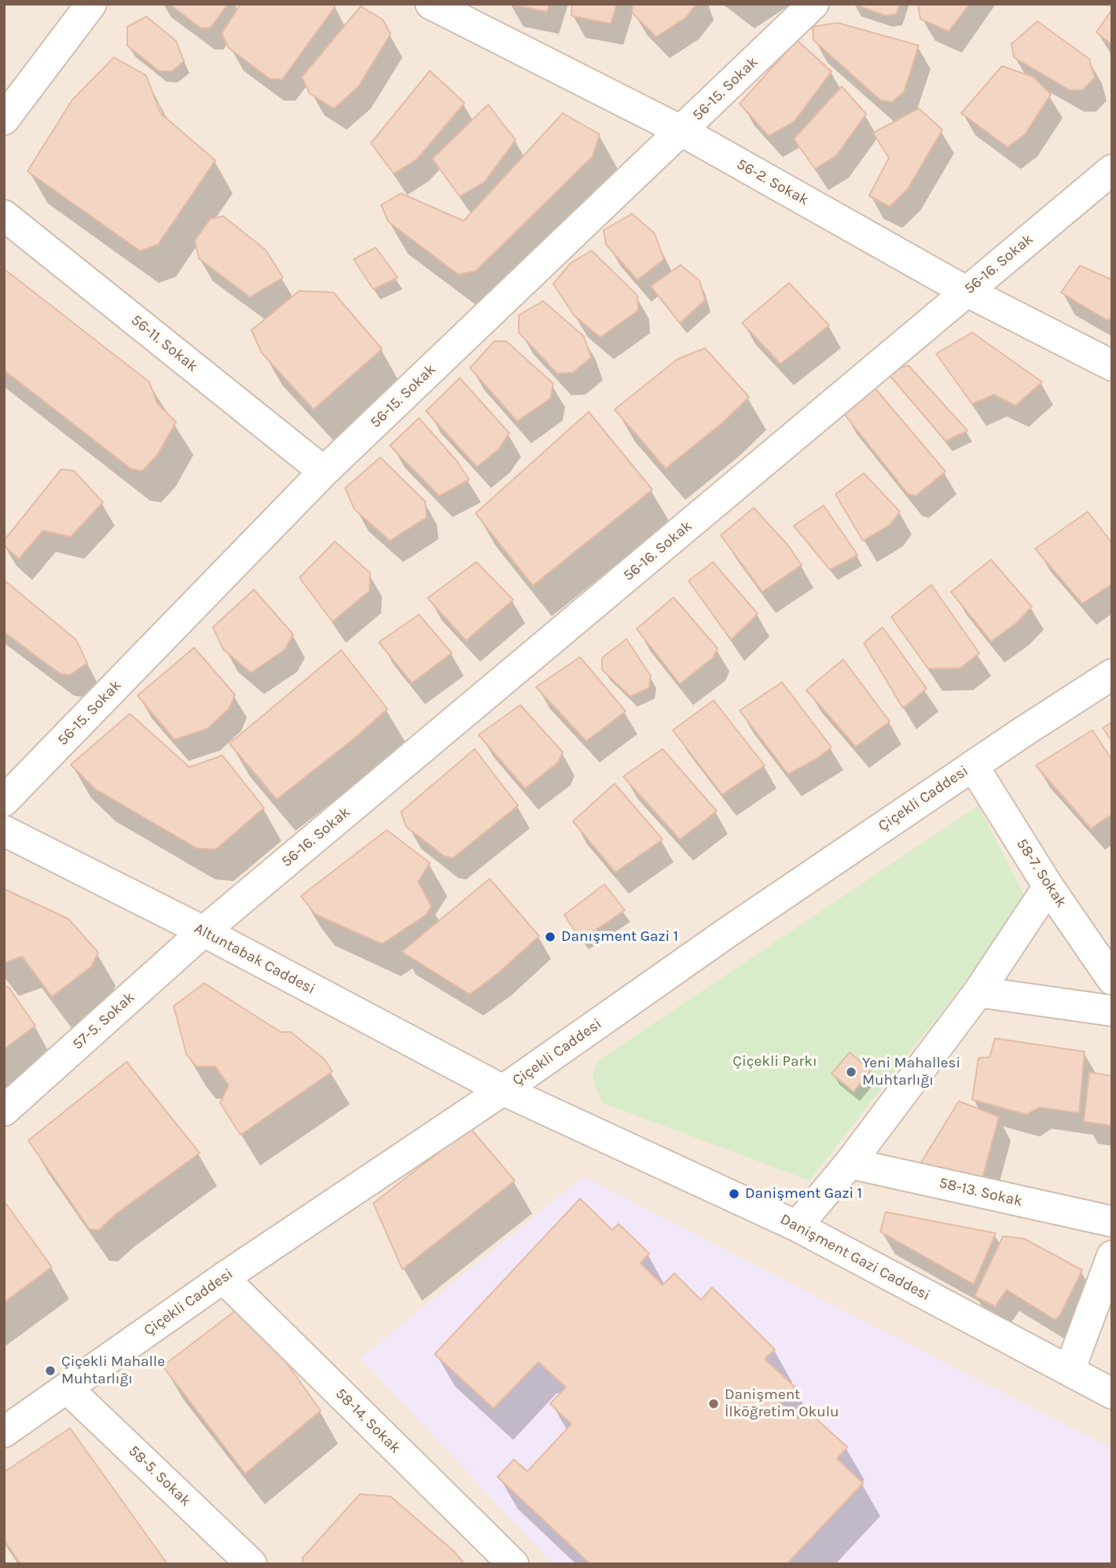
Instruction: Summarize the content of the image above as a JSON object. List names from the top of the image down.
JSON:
{
  "streets": {
    "street": [
      "56-15. Sokak",
      "56-2. Sokak",
      "56-16. Sokak",
      "56-11. Sokak",
      "Çiçekli Caddesi",
      "58-7. Sokak",
      "Altuntabak Caddesi",
      "57-5. Sokak",
      "58-13. Sokak",
      "Danişment Gazi Caddesi",
      "58-14. Sokak",
      "58-5. Sokak"
    ]
  },
  "crossings": [
    ["56-15. Sokak", "56-2. Sokak"],
    ["56-15. Sokak", "56-11. Sokak"],
    ["56-2. Sokak", "56-16. Sokak"],
    ["56-16. Sokak", "Altuntabak Caddesi"],
    ["56-16. Sokak", "57-5. Sokak"],
    ["Çiçekli Caddesi", "58-7. Sokak"],
    ["Çiçekli Caddesi", "Altuntabak Caddesi"],
    ["Çiçekli Caddesi", "Danişment Gazi Caddesi"],
    ["Çiçekli Caddesi", "58-14. Sokak"],
    ["Çiçekli Caddesi", "58-5. Sokak"],
    ["Altuntabak Caddesi", "57-5. Sokak"],
    ["Altuntabak Caddesi", "Danişment Gazi Caddesi"]
  ],
  "parks": ["Çiçekli Parkı"],
  "places": [
    "Danışment Gazi 1",
    "Yeni Mahallesi Muhtarlığı",
    "Danişment Gazi 1",
    "Çiçekli Mahalle Muhtarlığı",
    "Danişment İlköğretim Okulu"
  ]
}
